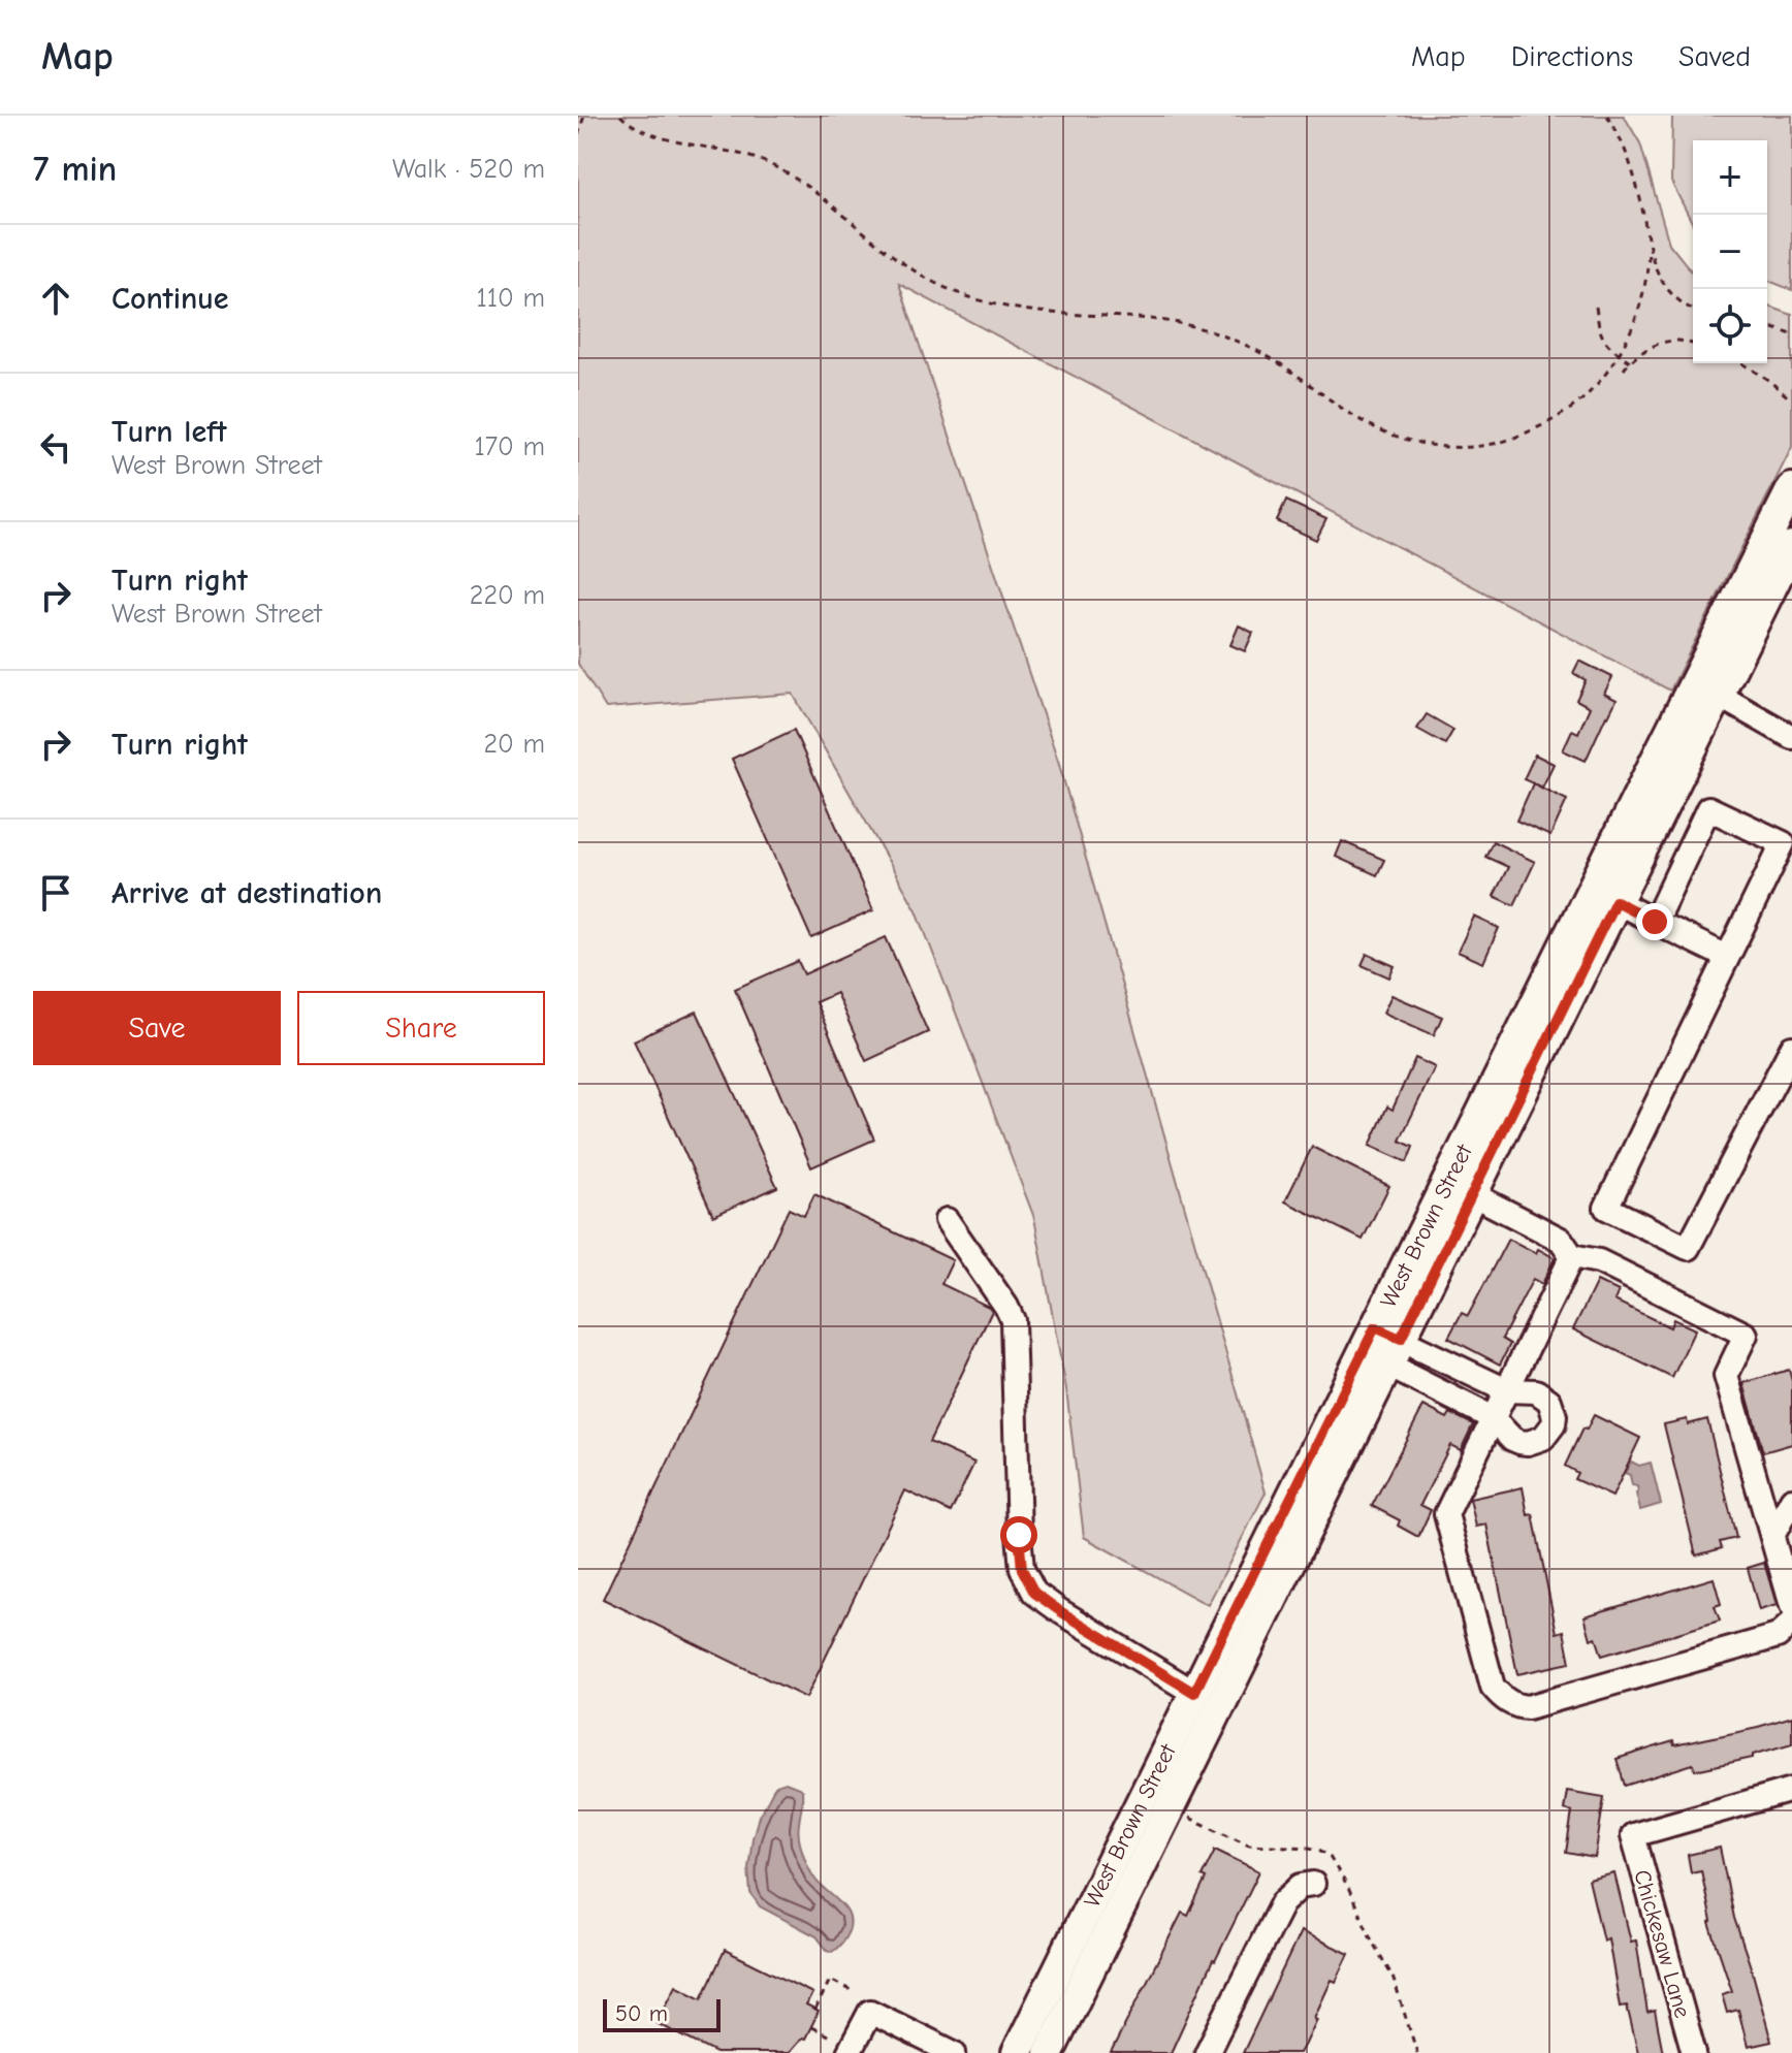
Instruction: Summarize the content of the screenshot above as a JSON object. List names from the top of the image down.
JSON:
{
  "streets": {
    "main road": ["West Brown Street"],
    "street": ["Chickesaw Lane"]
  },
  "scale_bar": "50 m",
  "page": {
    "header": "Map",
    "nav": ["Map", "Directions", "Saved"],
    "heading": ["7 min", "Walk · 520 m"],
    "map_buttons": ["+", "−"],
    "list": [
      ["Continue", "110 m"],
      ["Turn left", "West Brown Street", "170 m"],
      ["Turn right", "West Brown Street", "220 m"],
      ["Turn right", "20 m"],
      "Arrive at destination"
    ],
    "buttons": ["Save", "Share"],
    "scale": "50 m"
  }
}
